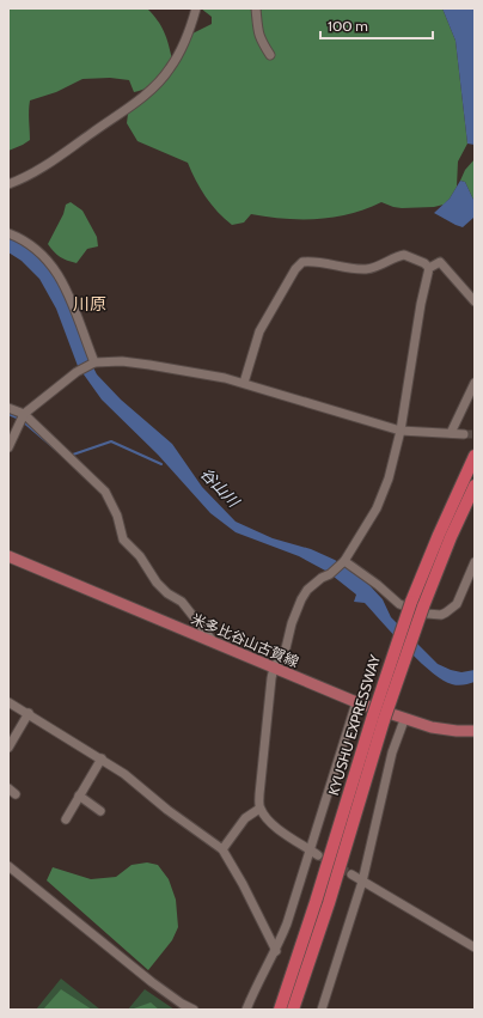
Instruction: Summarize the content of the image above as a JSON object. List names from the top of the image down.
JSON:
{
  "streets": {
    "highway": ["KYUSHU EXPRESSWAY"],
    "main road": ["米多比谷山古賀線"]
  },
  "districts": ["川原"],
  "water": ["谷山川"],
  "scale_bar": "100 m"
}
